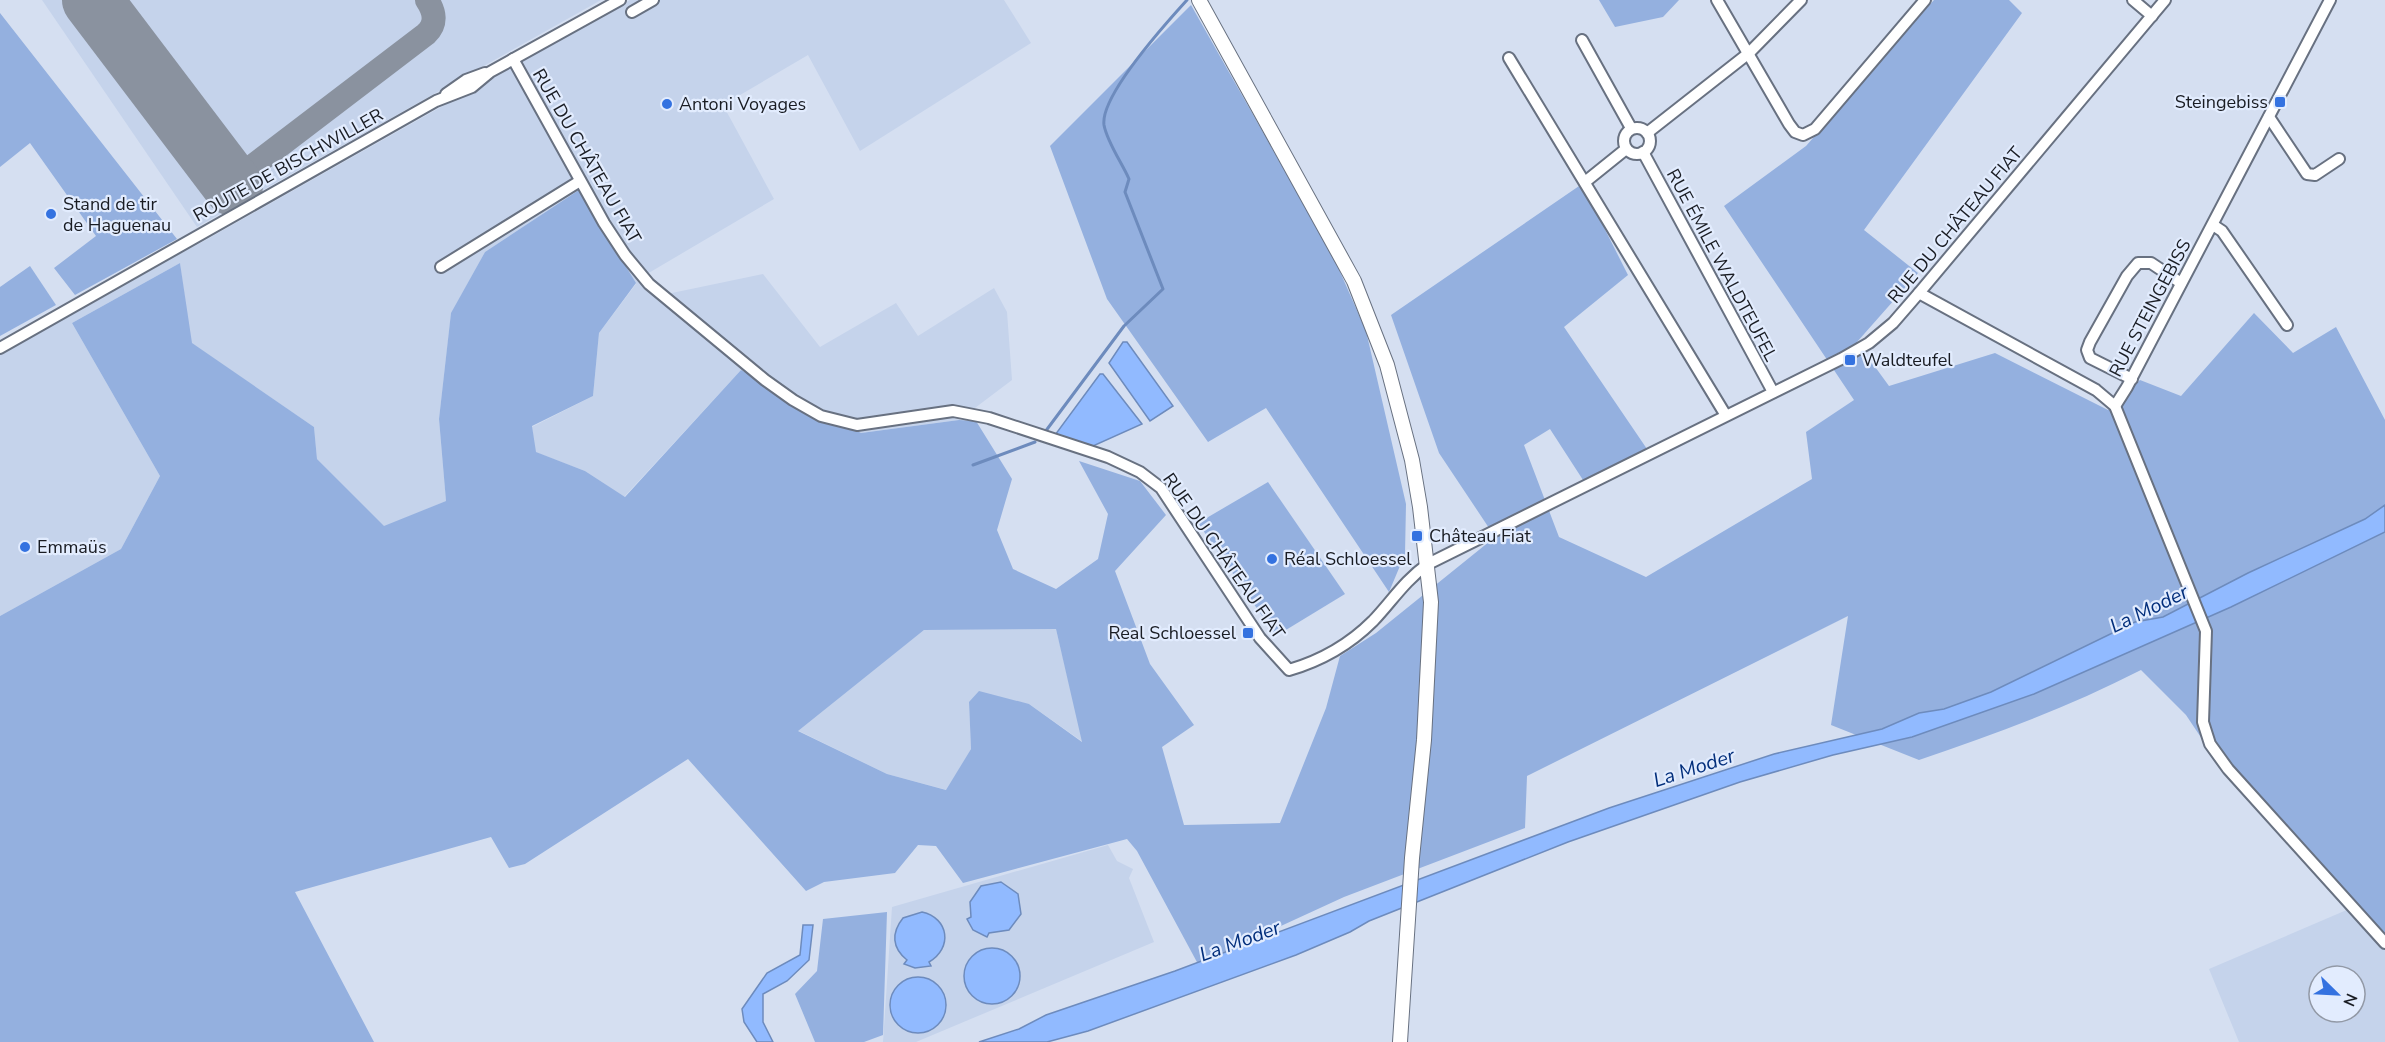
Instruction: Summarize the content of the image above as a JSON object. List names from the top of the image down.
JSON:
{
  "streets": {
    "street": [
      "RUE DU CHÂTEAU FIAT",
      "ROUTE DE BISCHWILLER",
      "RUE ÉMILE WALDTEUFEL",
      "RUE STEINGEBISS"
    ]
  },
  "crossings": [
    ["RUE DU CHÂTEAU FIAT", "ROUTE DE BISCHWILLER"],
    ["RUE DU CHÂTEAU FIAT", "RUE ÉMILE WALDTEUFEL"]
  ],
  "water": ["La Moder"],
  "places": {
    "transit": [
      "Steingebiss",
      "Waldteufel",
      "Château Fiat",
      "Real Schloessel"
    ],
    "other": [
      "Antoni Voyages",
      "Stand de tir de Haguenau",
      "Emmaüs",
      "Réal Schloessel"
    ]
  },
  "north": "bottom right"
}
